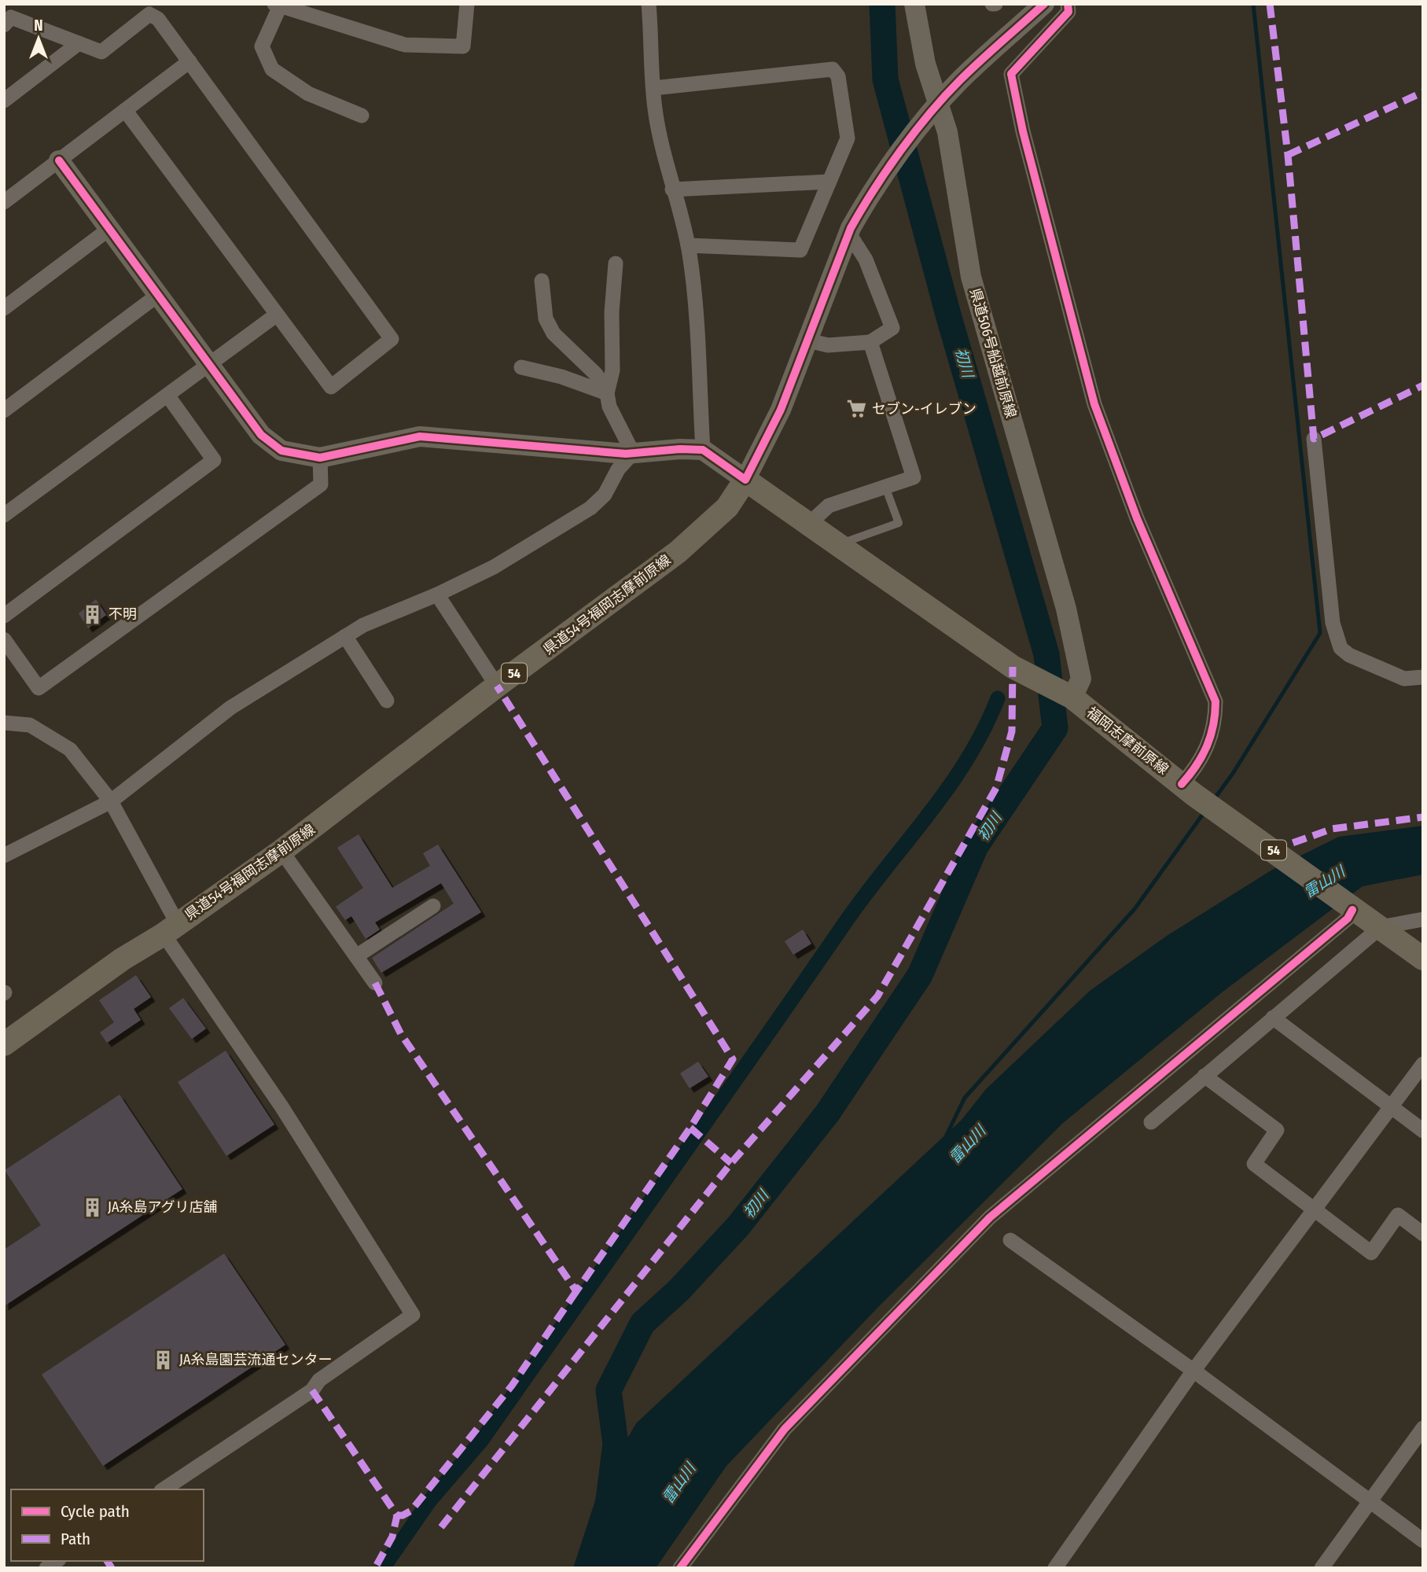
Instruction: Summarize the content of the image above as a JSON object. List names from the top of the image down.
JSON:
{
  "streets": {
    "main road": ["県道54号福岡志摩前原線", "54", "福岡志摩前原線"],
    "street": ["県道506号船越前原線"]
  },
  "crossings": [
    ["県道506号船越前原線", "福岡志摩前原線"],
    ["県道54号福岡志摩前原線", "54"],
    ["54", "福岡志摩前原線"]
  ],
  "water": ["初川", "雷山川"],
  "places": {
    "supermarket": ["セブン-イレブン"],
    "building": ["不明", "JA糸島アグリ店舗", "JA糸島園芸流通センター"]
  },
  "legend": ["Cycle path", "Path"],
  "north": "top"
}
